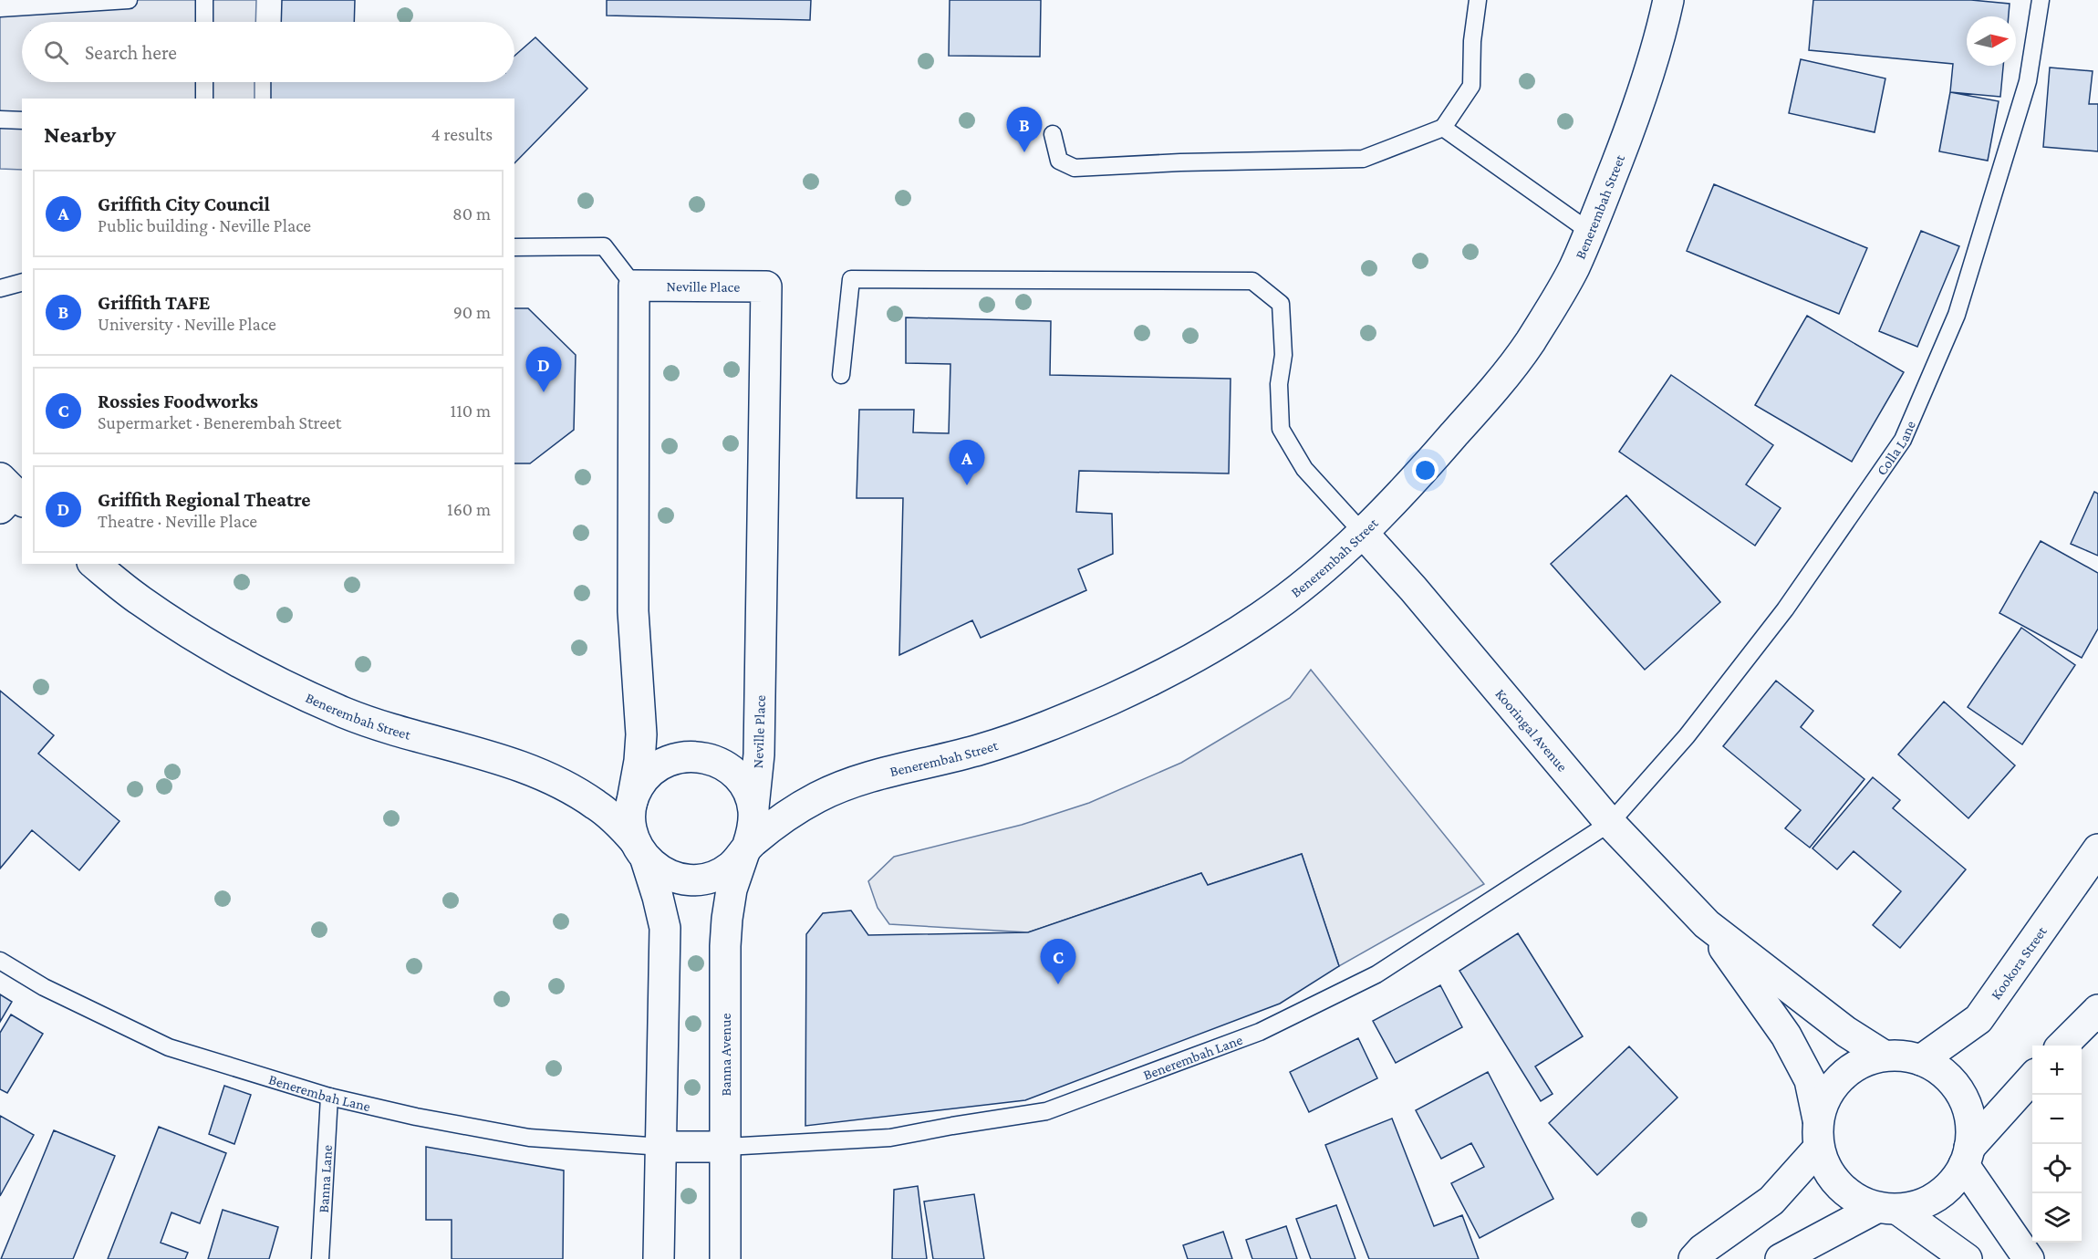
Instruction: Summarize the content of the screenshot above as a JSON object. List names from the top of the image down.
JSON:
{
  "streets": {
    "street": [
      "Benerembah Street",
      "Neville Place",
      "Kooringal Avenue",
      "Kookora Street",
      "Banna Avenue"
    ],
    "lane": ["Colla Lane", "Benerembah Lane", "Banna Lane"]
  },
  "crossings": [
    ["Benerembah Street", "Neville Place"],
    ["Benerembah Street", "Kooringal Avenue"],
    ["Benerembah Street", "Banna Avenue"],
    ["Neville Place", "Banna Avenue"],
    ["Colla Lane", "Kooringal Avenue"],
    ["Colla Lane", "Benerembah Lane"],
    ["Kooringal Avenue", "Kookora Street"],
    ["Kooringal Avenue", "Benerembah Lane"],
    ["Banna Avenue", "Benerembah Lane"],
    ["Benerembah Lane", "Banna Lane"]
  ],
  "north": "right",
  "page": {
    "search": "Search here",
    "heading": ["Nearby", "4 results"],
    "pins": [
      "B",
      "D",
      "A",
      "C"
    ],
    "list": [
      {
        "mark": "A",
        "name": "Griffith City Council",
        "note": "Public building · Neville Place",
        "value": "80 m"
      },
      {
        "mark": "B",
        "name": "Griffith TAFE",
        "note": "University · Neville Place",
        "value": "90 m"
      },
      {
        "mark": "C",
        "name": "Rossies Foodworks",
        "note": "Supermarket · Benerembah Street",
        "value": "110 m"
      },
      {
        "mark": "D",
        "name": "Griffith Regional Theatre",
        "note": "Theatre · Neville Place",
        "value": "160 m"
      }
    ],
    "map_buttons": ["+", "−"]
  }
}
